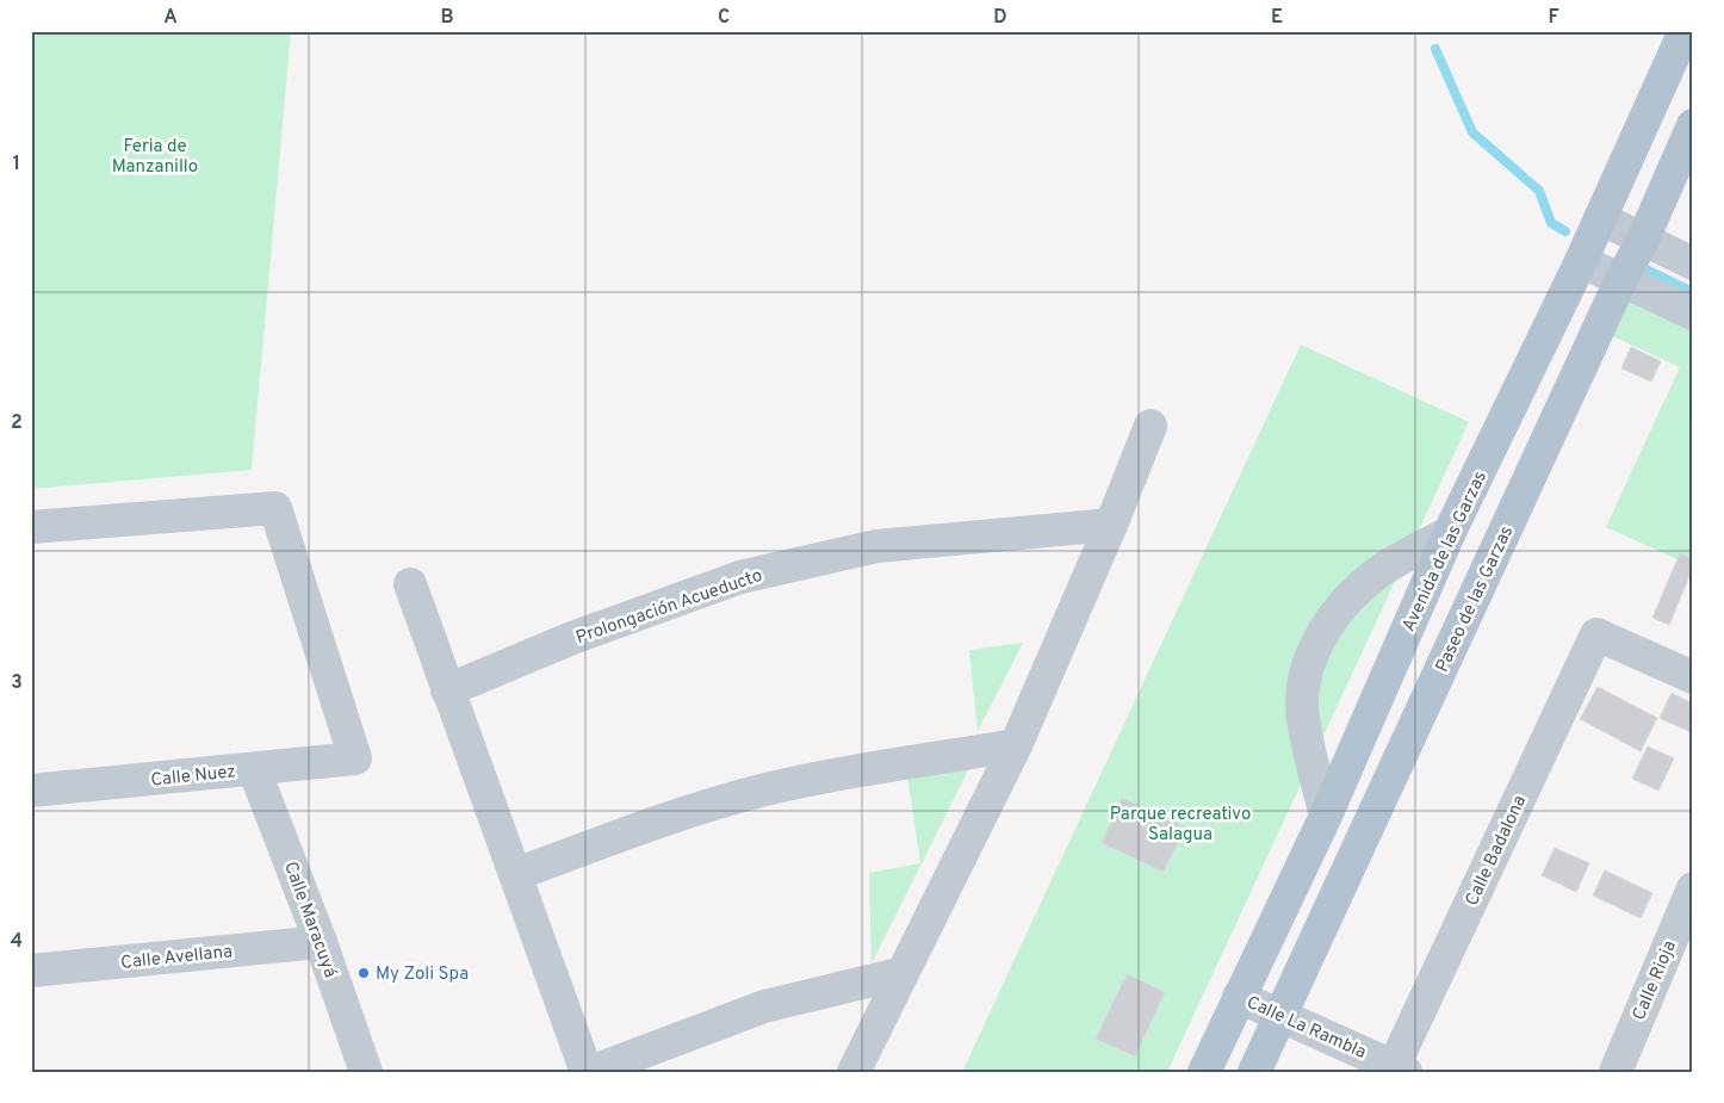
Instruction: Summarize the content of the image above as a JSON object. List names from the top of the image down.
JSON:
{
  "streets": {
    "main road": ["Avenida de las Garzas", "Paseo de las Garzas"],
    "street": [
      "Prolongación Acueducto",
      "Calle Nuez",
      "Calle Badalona",
      "Calle Maracuyá",
      "Calle Avellana",
      "Calle Rioja",
      "Calle La Rambla"
    ]
  },
  "crossings": [
    ["Avenida de las Garzas", "Calle La Rambla"],
    ["Paseo de las Garzas", "Calle La Rambla"],
    ["Calle Nuez", "Calle Maracuyá"],
    ["Calle Badalona", "Calle La Rambla"],
    ["Calle Maracuyá", "Calle Avellana"]
  ],
  "parks": ["Feria de Manzanillo", "Parque recreativo Salagua"],
  "places": ["My Zoli Spa"],
  "grid": {
    "columns": [
      "A",
      "B",
      "C",
      "D",
      "E",
      "F"
    ],
    "rows": [
      "1",
      "2",
      "3",
      "4"
    ]
  }
}
